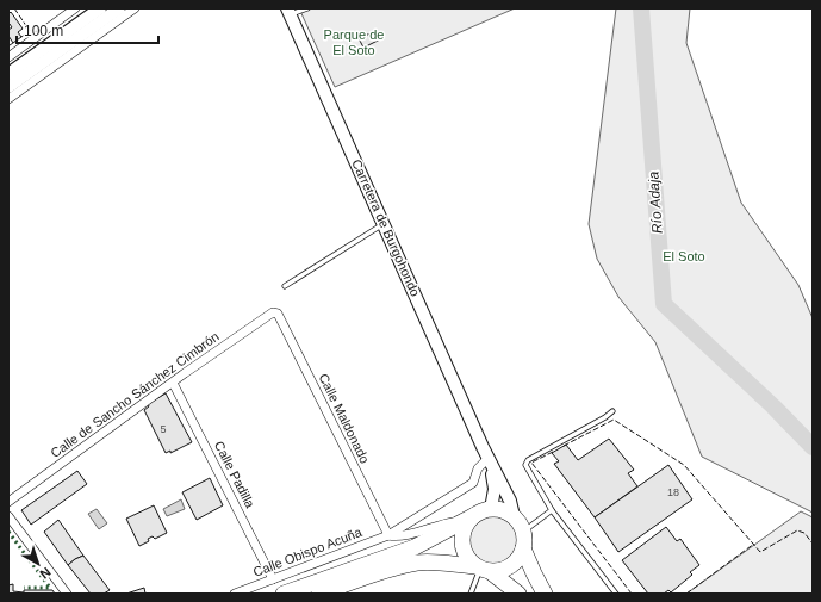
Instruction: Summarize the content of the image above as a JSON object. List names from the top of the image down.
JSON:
{
  "streets": {
    "main road": ["Carretera de Burgohondo"],
    "street": [
      "Calle de Sancho Sánchez Cimbrón",
      "Calle Maldonado",
      "Calle Padilla",
      "Calle Obispo Acuña"
    ]
  },
  "crossings": [
    ["Carretera de Burgohondo", "Calle Obispo Acuña"],
    ["Calle de Sancho Sánchez Cimbrón", "Calle Maldonado"],
    ["Calle de Sancho Sánchez Cimbrón", "Calle Padilla"],
    ["Calle Maldonado", "Calle Obispo Acuña"],
    ["Calle Padilla", "Calle Obispo Acuña"]
  ],
  "water": ["Río Adaja"],
  "parks": ["Parque de El Soto", "El Soto"],
  "house_numbers": ["5", "18"],
  "scale_bar": "100 m",
  "north": "bottom right"
}
